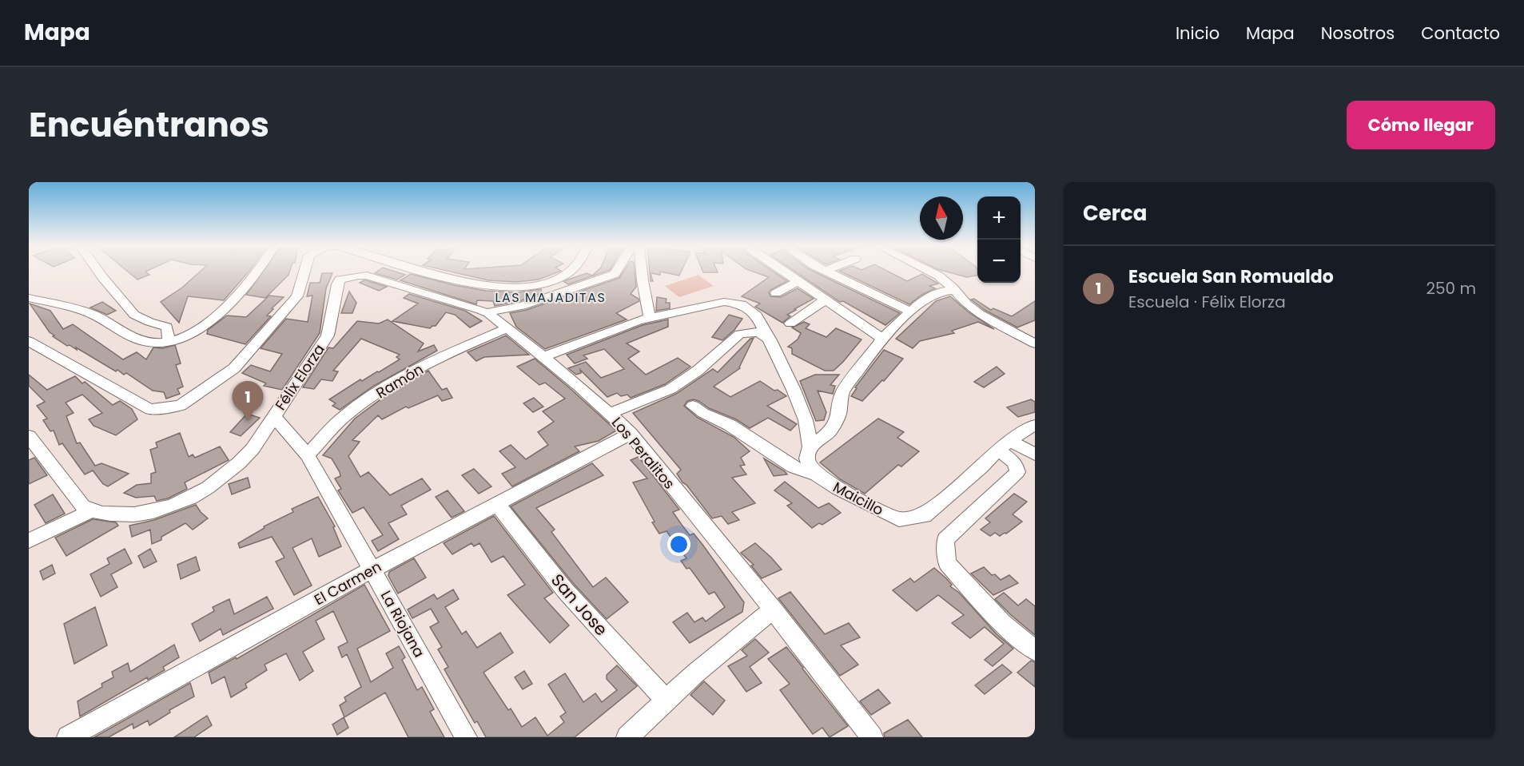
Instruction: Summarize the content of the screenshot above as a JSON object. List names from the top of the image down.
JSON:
{
  "streets": {
    "street": [
      "Félix Elorza",
      "Ramón",
      "Los Peralitos",
      "Maicillo",
      "El Carmen",
      "San Jose",
      "La Riojana"
    ]
  },
  "crossings": [
    ["Félix Elorza", "Los Peralitos"],
    ["Félix Elorza", "La Riojana"],
    ["Ramón", "Los Peralitos"],
    ["Ramón", "La Riojana"],
    ["Los Peralitos", "Maicillo"],
    ["Los Peralitos", "El Carmen"],
    ["El Carmen", "San Jose"],
    ["El Carmen", "La Riojana"]
  ],
  "districts": ["LAS MAJADITAS"],
  "north": "top",
  "page": {
    "header": "Mapa",
    "nav": [
      "Inicio",
      "Mapa",
      "Nosotros",
      "Contacto"
    ],
    "title": "Encuéntranos",
    "buttons": "Cómo llegar",
    "heading": "Cerca",
    "map_buttons": ["+", "−"],
    "list": [
      {
        "mark": "1",
        "name": "Escuela San Romualdo",
        "note": "Escuela · Félix Elorza",
        "value": "250 m"
      }
    ],
    "pins": "1"
  }
}
